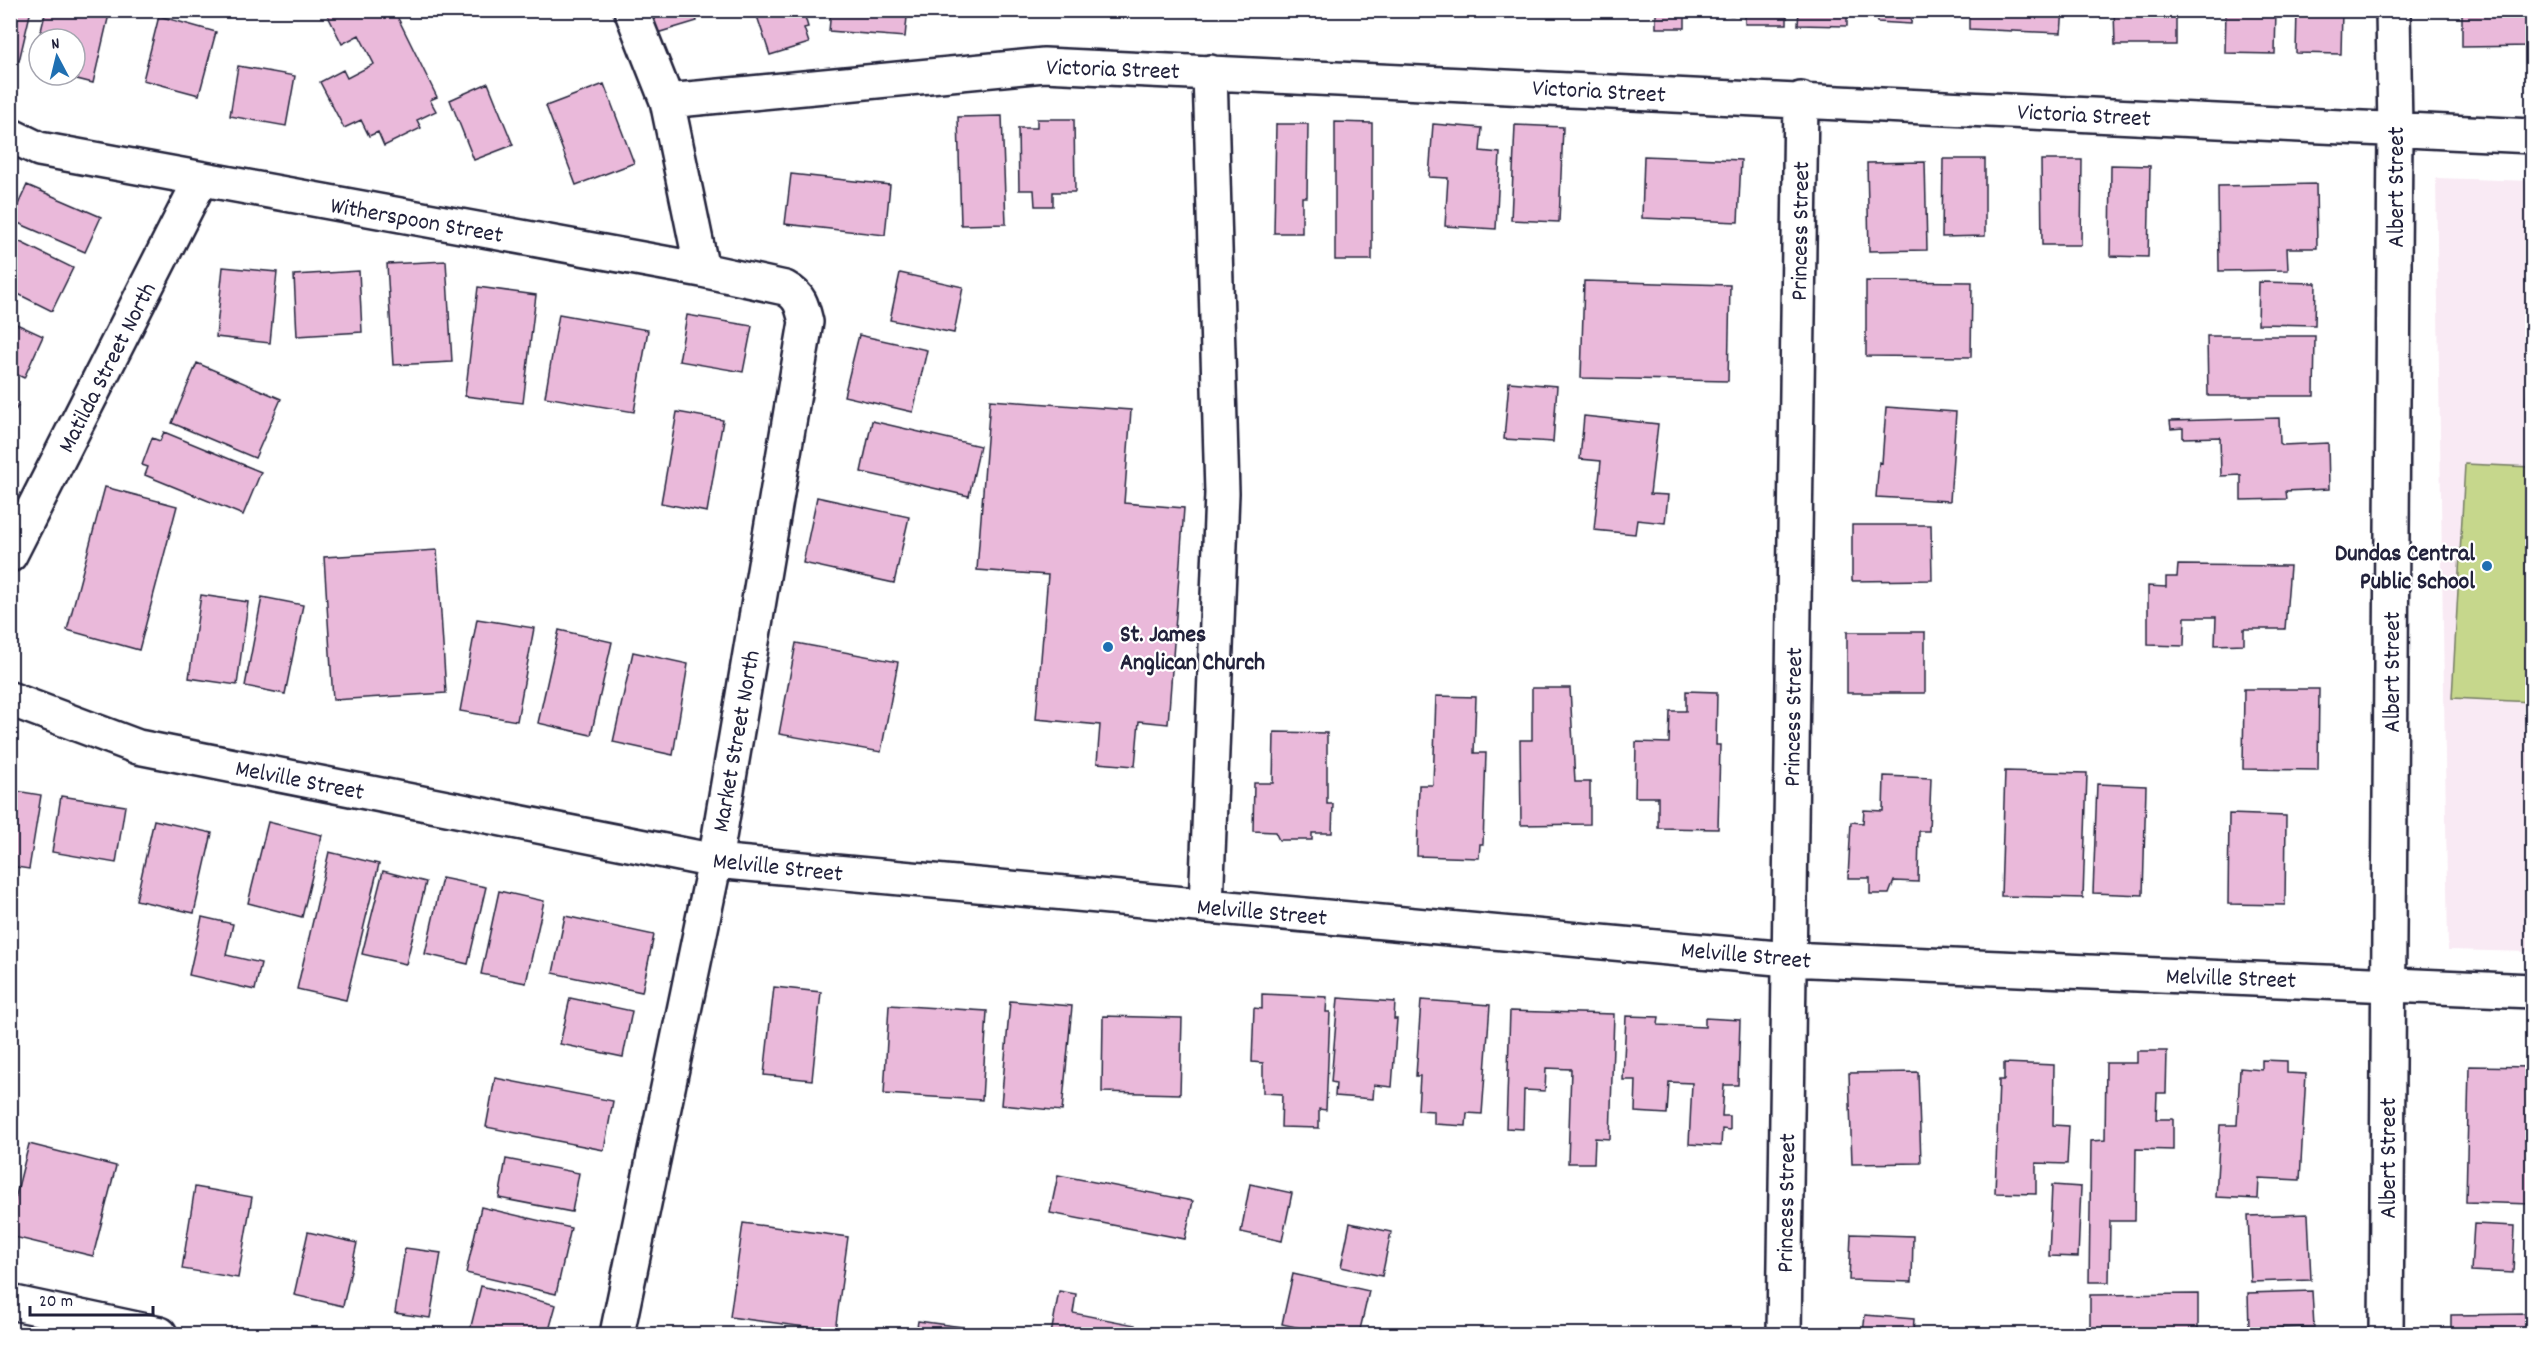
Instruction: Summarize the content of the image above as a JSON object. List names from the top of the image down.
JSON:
{
  "streets": {
    "street": [
      "Victoria Street",
      "Albert Street",
      "Witherspoon Street",
      "Princess Street",
      "Matilda Street North",
      "Market Street North",
      "Melville Street"
    ]
  },
  "crossings": [
    ["Victoria Street", "Albert Street"],
    ["Victoria Street", "Princess Street"],
    ["Albert Street", "Melville Street"],
    ["Witherspoon Street", "Matilda Street North"],
    ["Witherspoon Street", "Market Street North"],
    ["Princess Street", "Melville Street"],
    ["Market Street North", "Melville Street"]
  ],
  "places": ["Dundas Central Public School", "St. James Anglican Church"],
  "scale_bar": "20 m",
  "north": "top"
}
